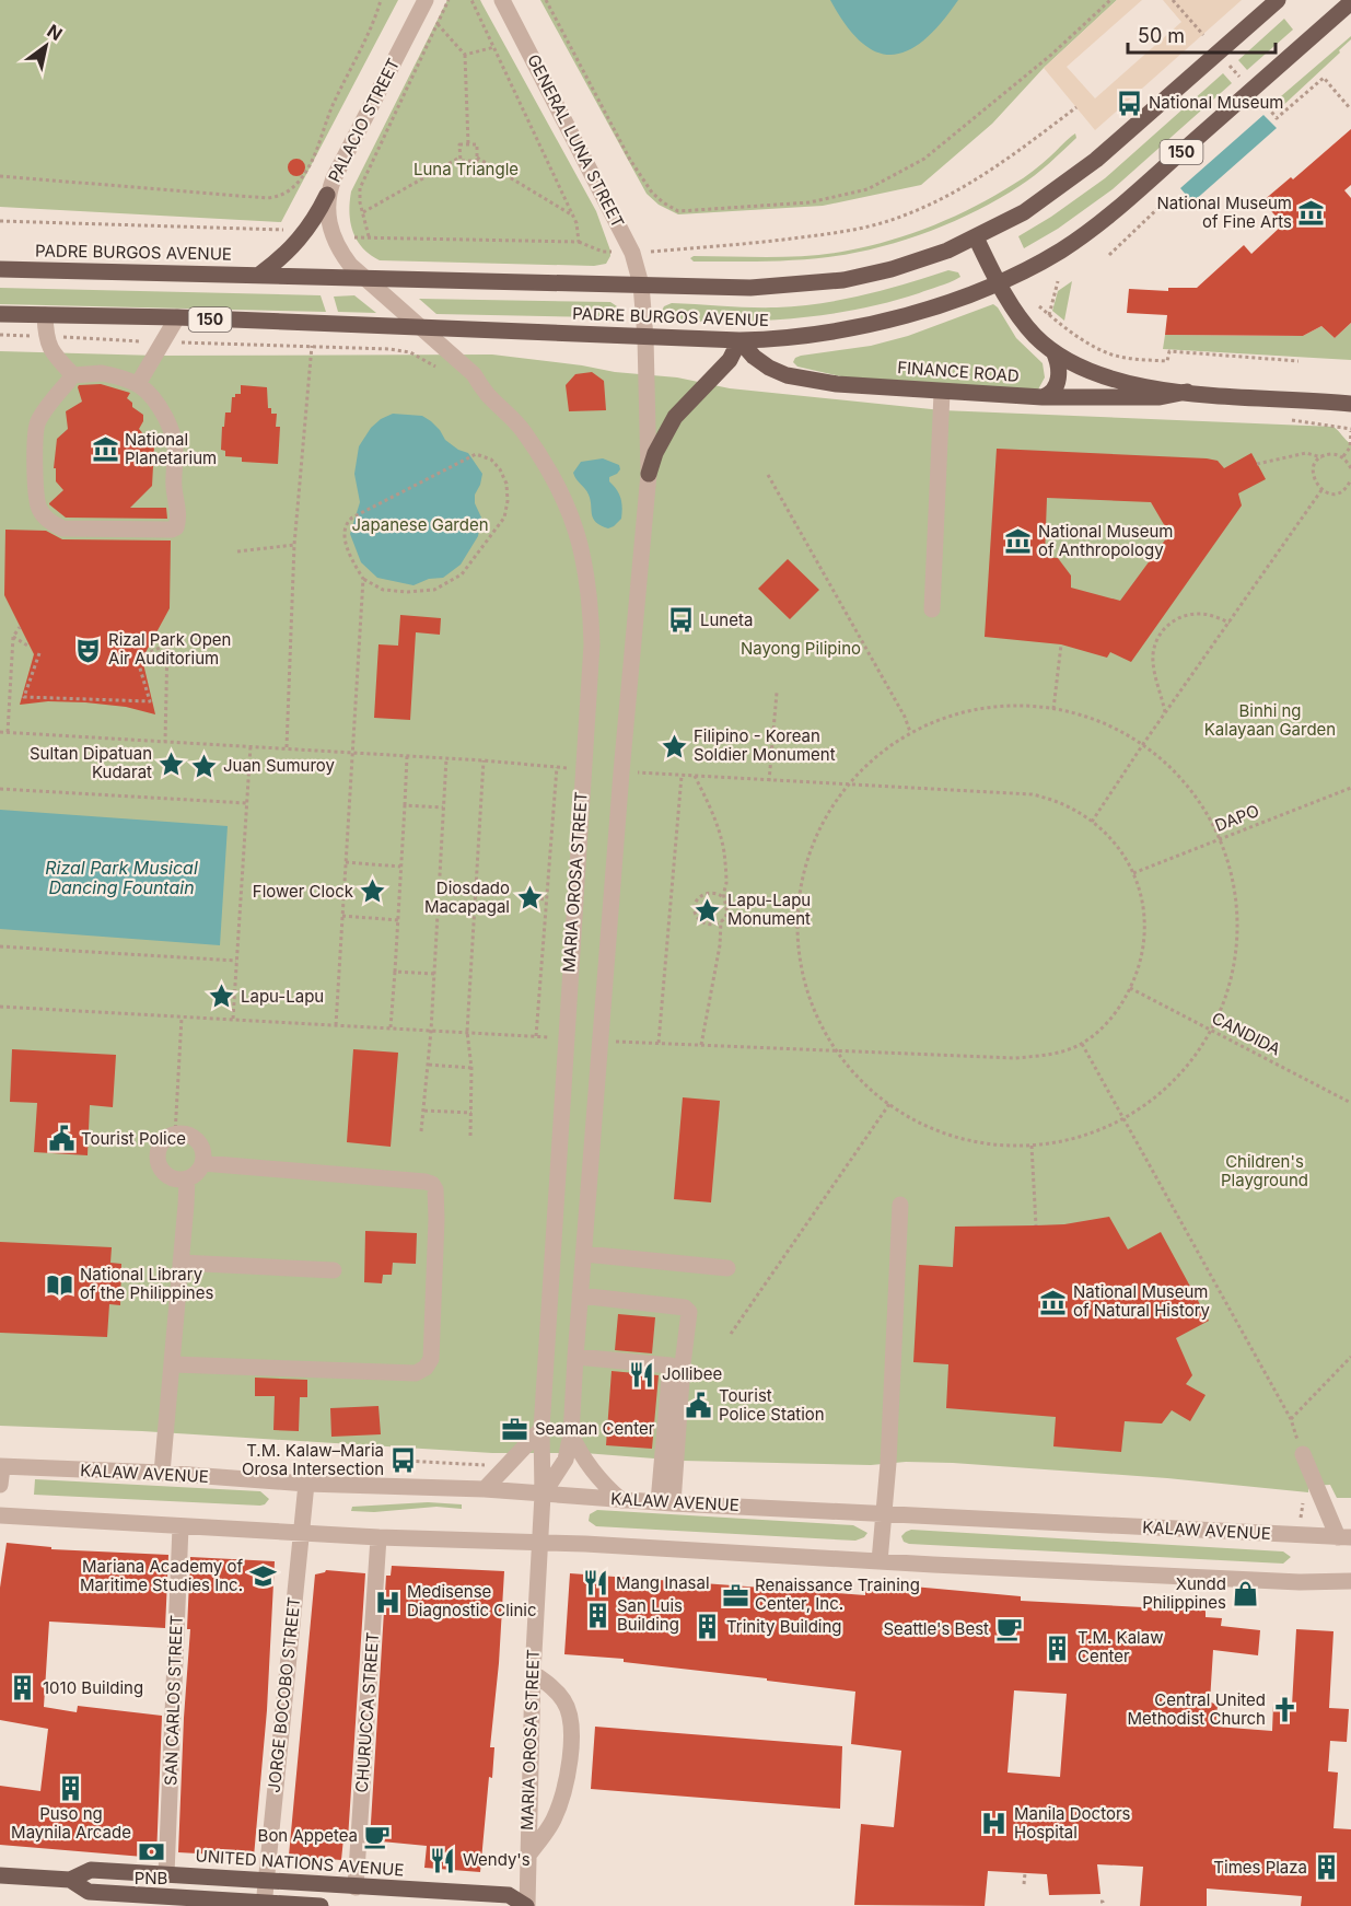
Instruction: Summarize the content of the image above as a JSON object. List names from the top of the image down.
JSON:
{
  "streets": {
    "main road": [
      "150",
      "PADRE BURGOS AVENUE",
      "FINANCE ROAD",
      "UNITED NATIONS AVENUE"
    ],
    "street": [
      "PALACIO STREET",
      "GENERAL LUNA STREET",
      "MARIA OROSA STREET",
      "KALAW AVENUE",
      "JORGE BOCOBO STREET",
      "SAN CARLOS STREET",
      "CHURUCCA STREET"
    ],
    "path": ["DAPO", "CANDIDA"]
  },
  "crossings": [
    ["PALACIO STREET", "PADRE BURGOS AVENUE"],
    ["PALACIO STREET", "MARIA OROSA STREET"],
    ["GENERAL LUNA STREET", "PADRE BURGOS AVENUE"],
    ["GENERAL LUNA STREET", "MARIA OROSA STREET"],
    ["PADRE BURGOS AVENUE", "FINANCE ROAD"],
    ["PADRE BURGOS AVENUE", "MARIA OROSA STREET"],
    ["MARIA OROSA STREET", "KALAW AVENUE"],
    ["MARIA OROSA STREET", "UNITED NATIONS AVENUE"],
    ["KALAW AVENUE", "JORGE BOCOBO STREET"],
    ["JORGE BOCOBO STREET", "UNITED NATIONS AVENUE"],
    ["SAN CARLOS STREET", "UNITED NATIONS AVENUE"],
    ["CHURUCCA STREET", "UNITED NATIONS AVENUE"]
  ],
  "water": ["Rizal Park Musical Dancing Fountain"],
  "parks": [
    "Luna Triangle",
    "Japanese Garden",
    "Nayong Pilipino",
    "Binhi ng Kalayaan Garden",
    "Children's Playground"
  ],
  "places": {
    "bus stop": ["National Museum", "Luneta", "T.M. Kalaw–Maria Orosa Intersection"],
    "museum": [
      "National Museum of Fine Arts",
      "National Planetarium",
      "National Museum of Anthropology",
      "National Museum of Natural History"
    ],
    "theatre": ["Rizal Park Open Air Auditorium"],
    "place": [
      "Filipino - Korean Soldier Monument",
      "Sultan Dipatuan Kudarat",
      "Juan Sumuroy",
      "Flower Clock",
      "Diosdado Macapagal",
      "Lapu-Lapu Monument",
      "Lapu-Lapu"
    ],
    "public building": ["Tourist Police", "Tourist Police Station"],
    "library": ["National Library of the Philippines"],
    "restaurant": ["Jollibee", "Mang Inasal", "Wendy's"],
    "office": ["Seaman Center", "Renaissance Training Center, Inc."],
    "school or university": ["Mariana Academy of Maritime Studies Inc."],
    "shop": ["Xundd Philippines"],
    "hospital": ["Medisense Diagnostic Clinic", "Manila Doctors Hospital"],
    "building": [
      "San Luis Building",
      "Trinity Building",
      "T.M. Kalaw Center",
      "1010 Building",
      "Puso ng Maynila Arcade",
      "Times Plaza"
    ],
    "cafe": ["Seattle's Best", "Bon Appetea"],
    "church": ["Central United Methodist Church"],
    "bank": ["PNB"]
  },
  "scale_bar": "50 m",
  "north": "top right"
}
